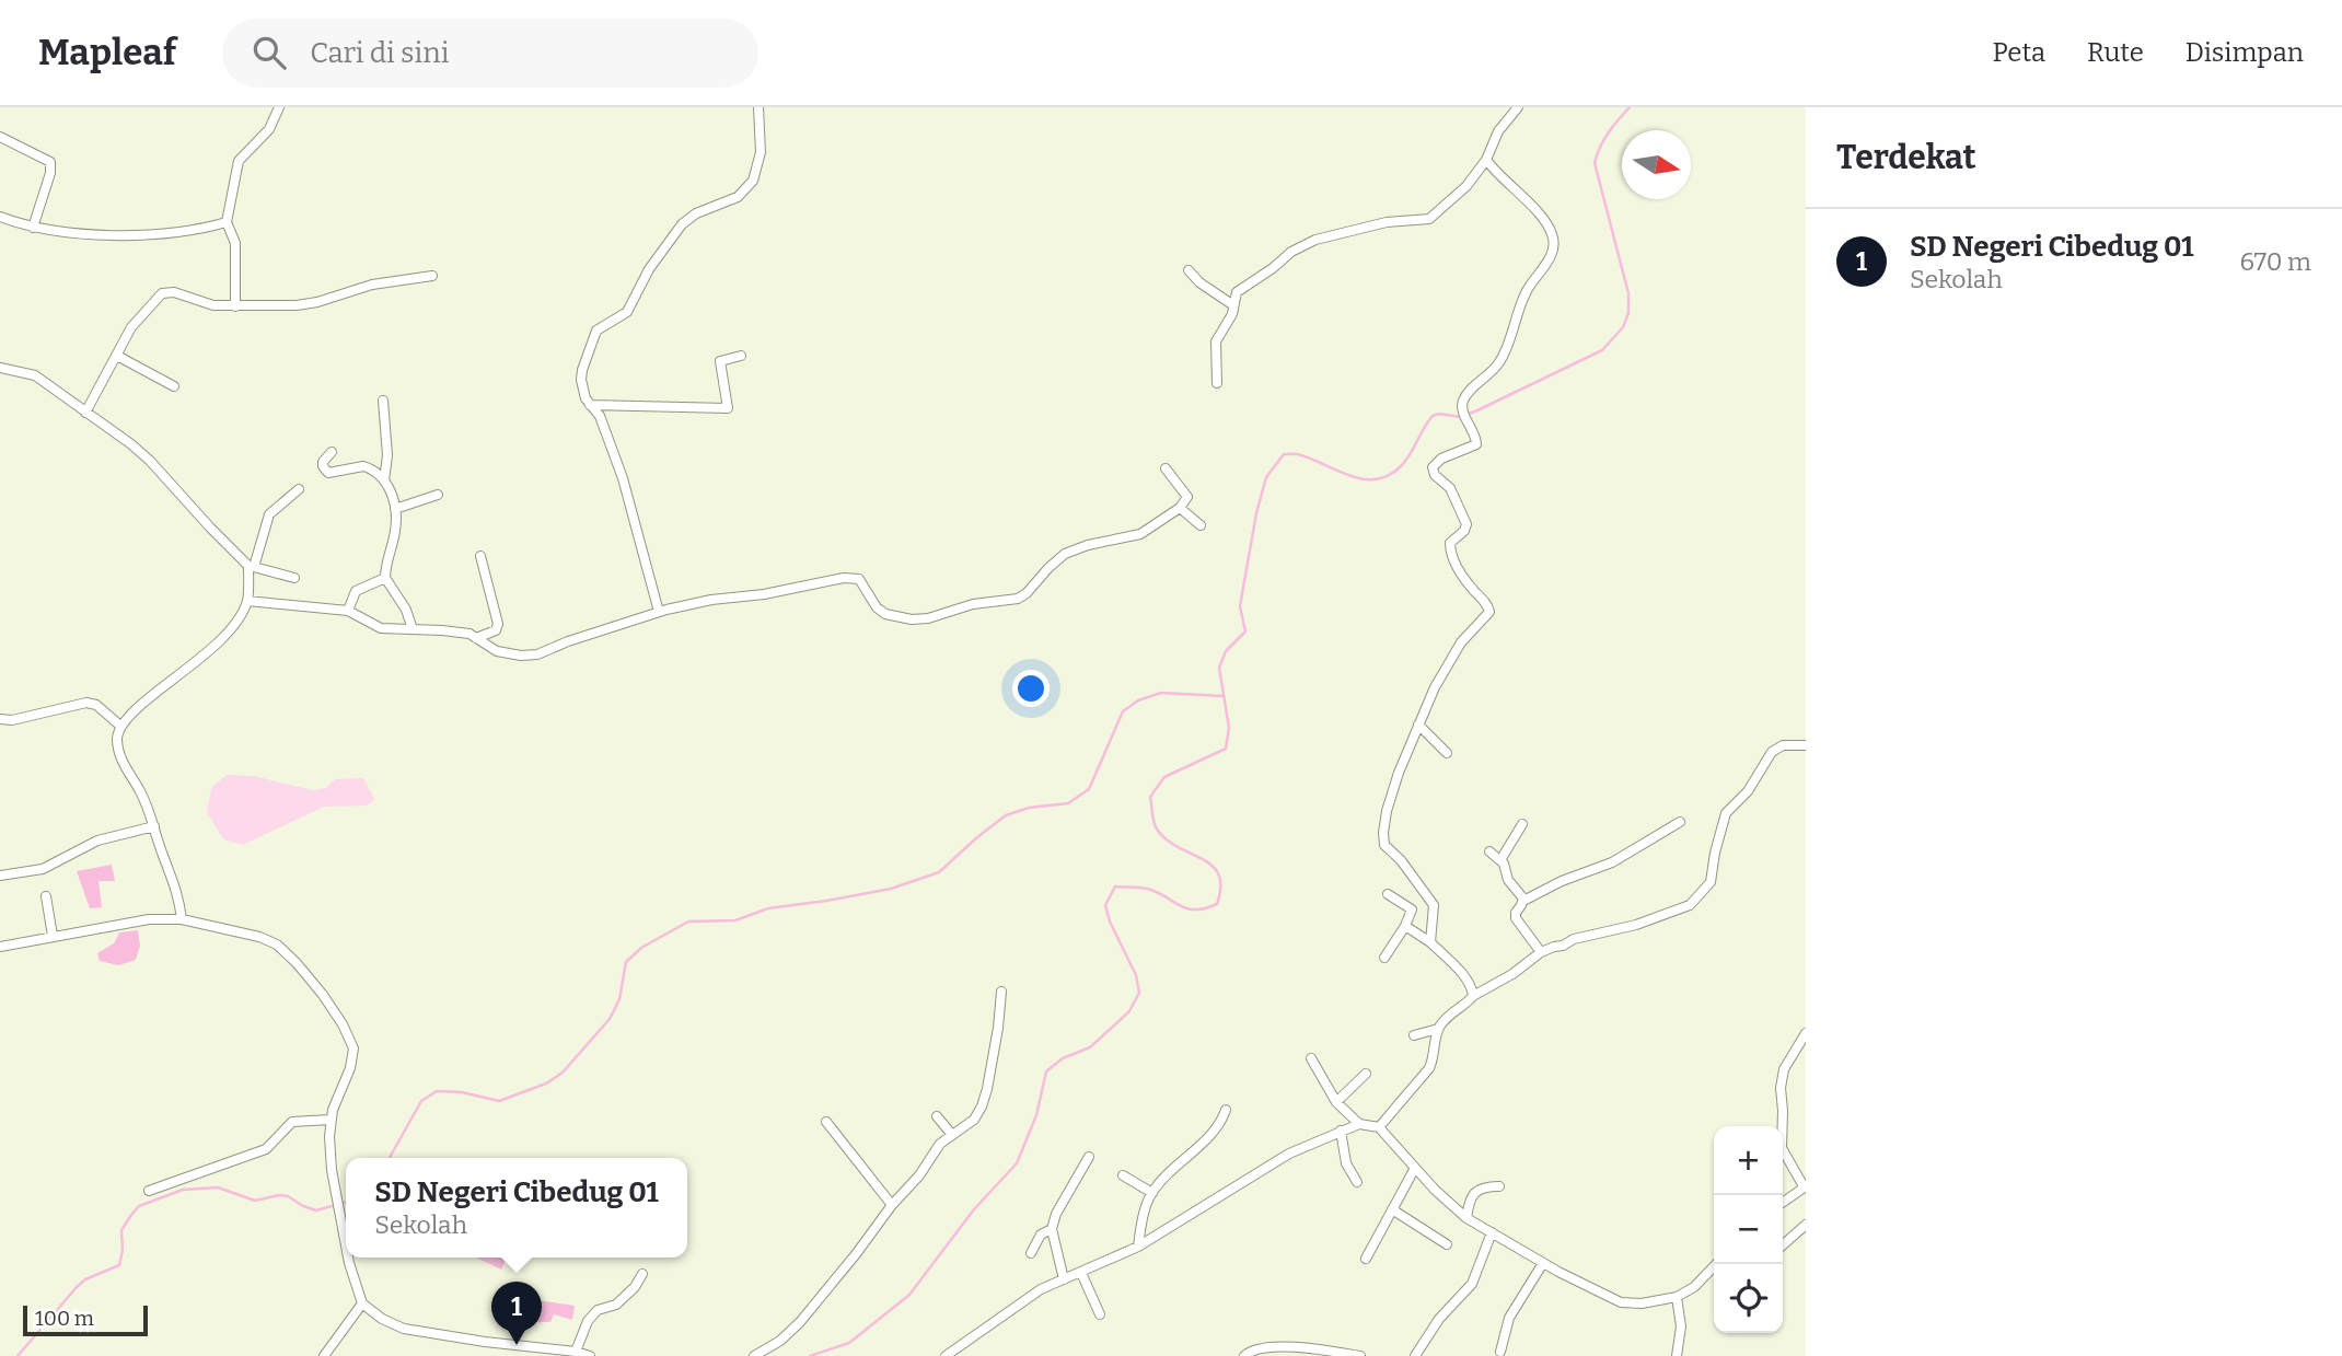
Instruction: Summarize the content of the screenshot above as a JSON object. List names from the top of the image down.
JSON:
{
  "scale_bar": "100 m",
  "north": "right",
  "page": {
    "header": "Mapleaf",
    "search": "Cari di sini",
    "nav": ["Peta", "Rute", "Disimpan"],
    "heading": "Terdekat",
    "list": [
      {
        "mark": "1",
        "name": "SD Negeri Cibedug 01",
        "note": "Sekolah",
        "value": "670 m"
      }
    ],
    "map_buttons": ["+", "−"],
    "popup": ["SD Negeri Cibedug 01", "Sekolah"],
    "pins": "1",
    "scale": "100 m"
  }
}
